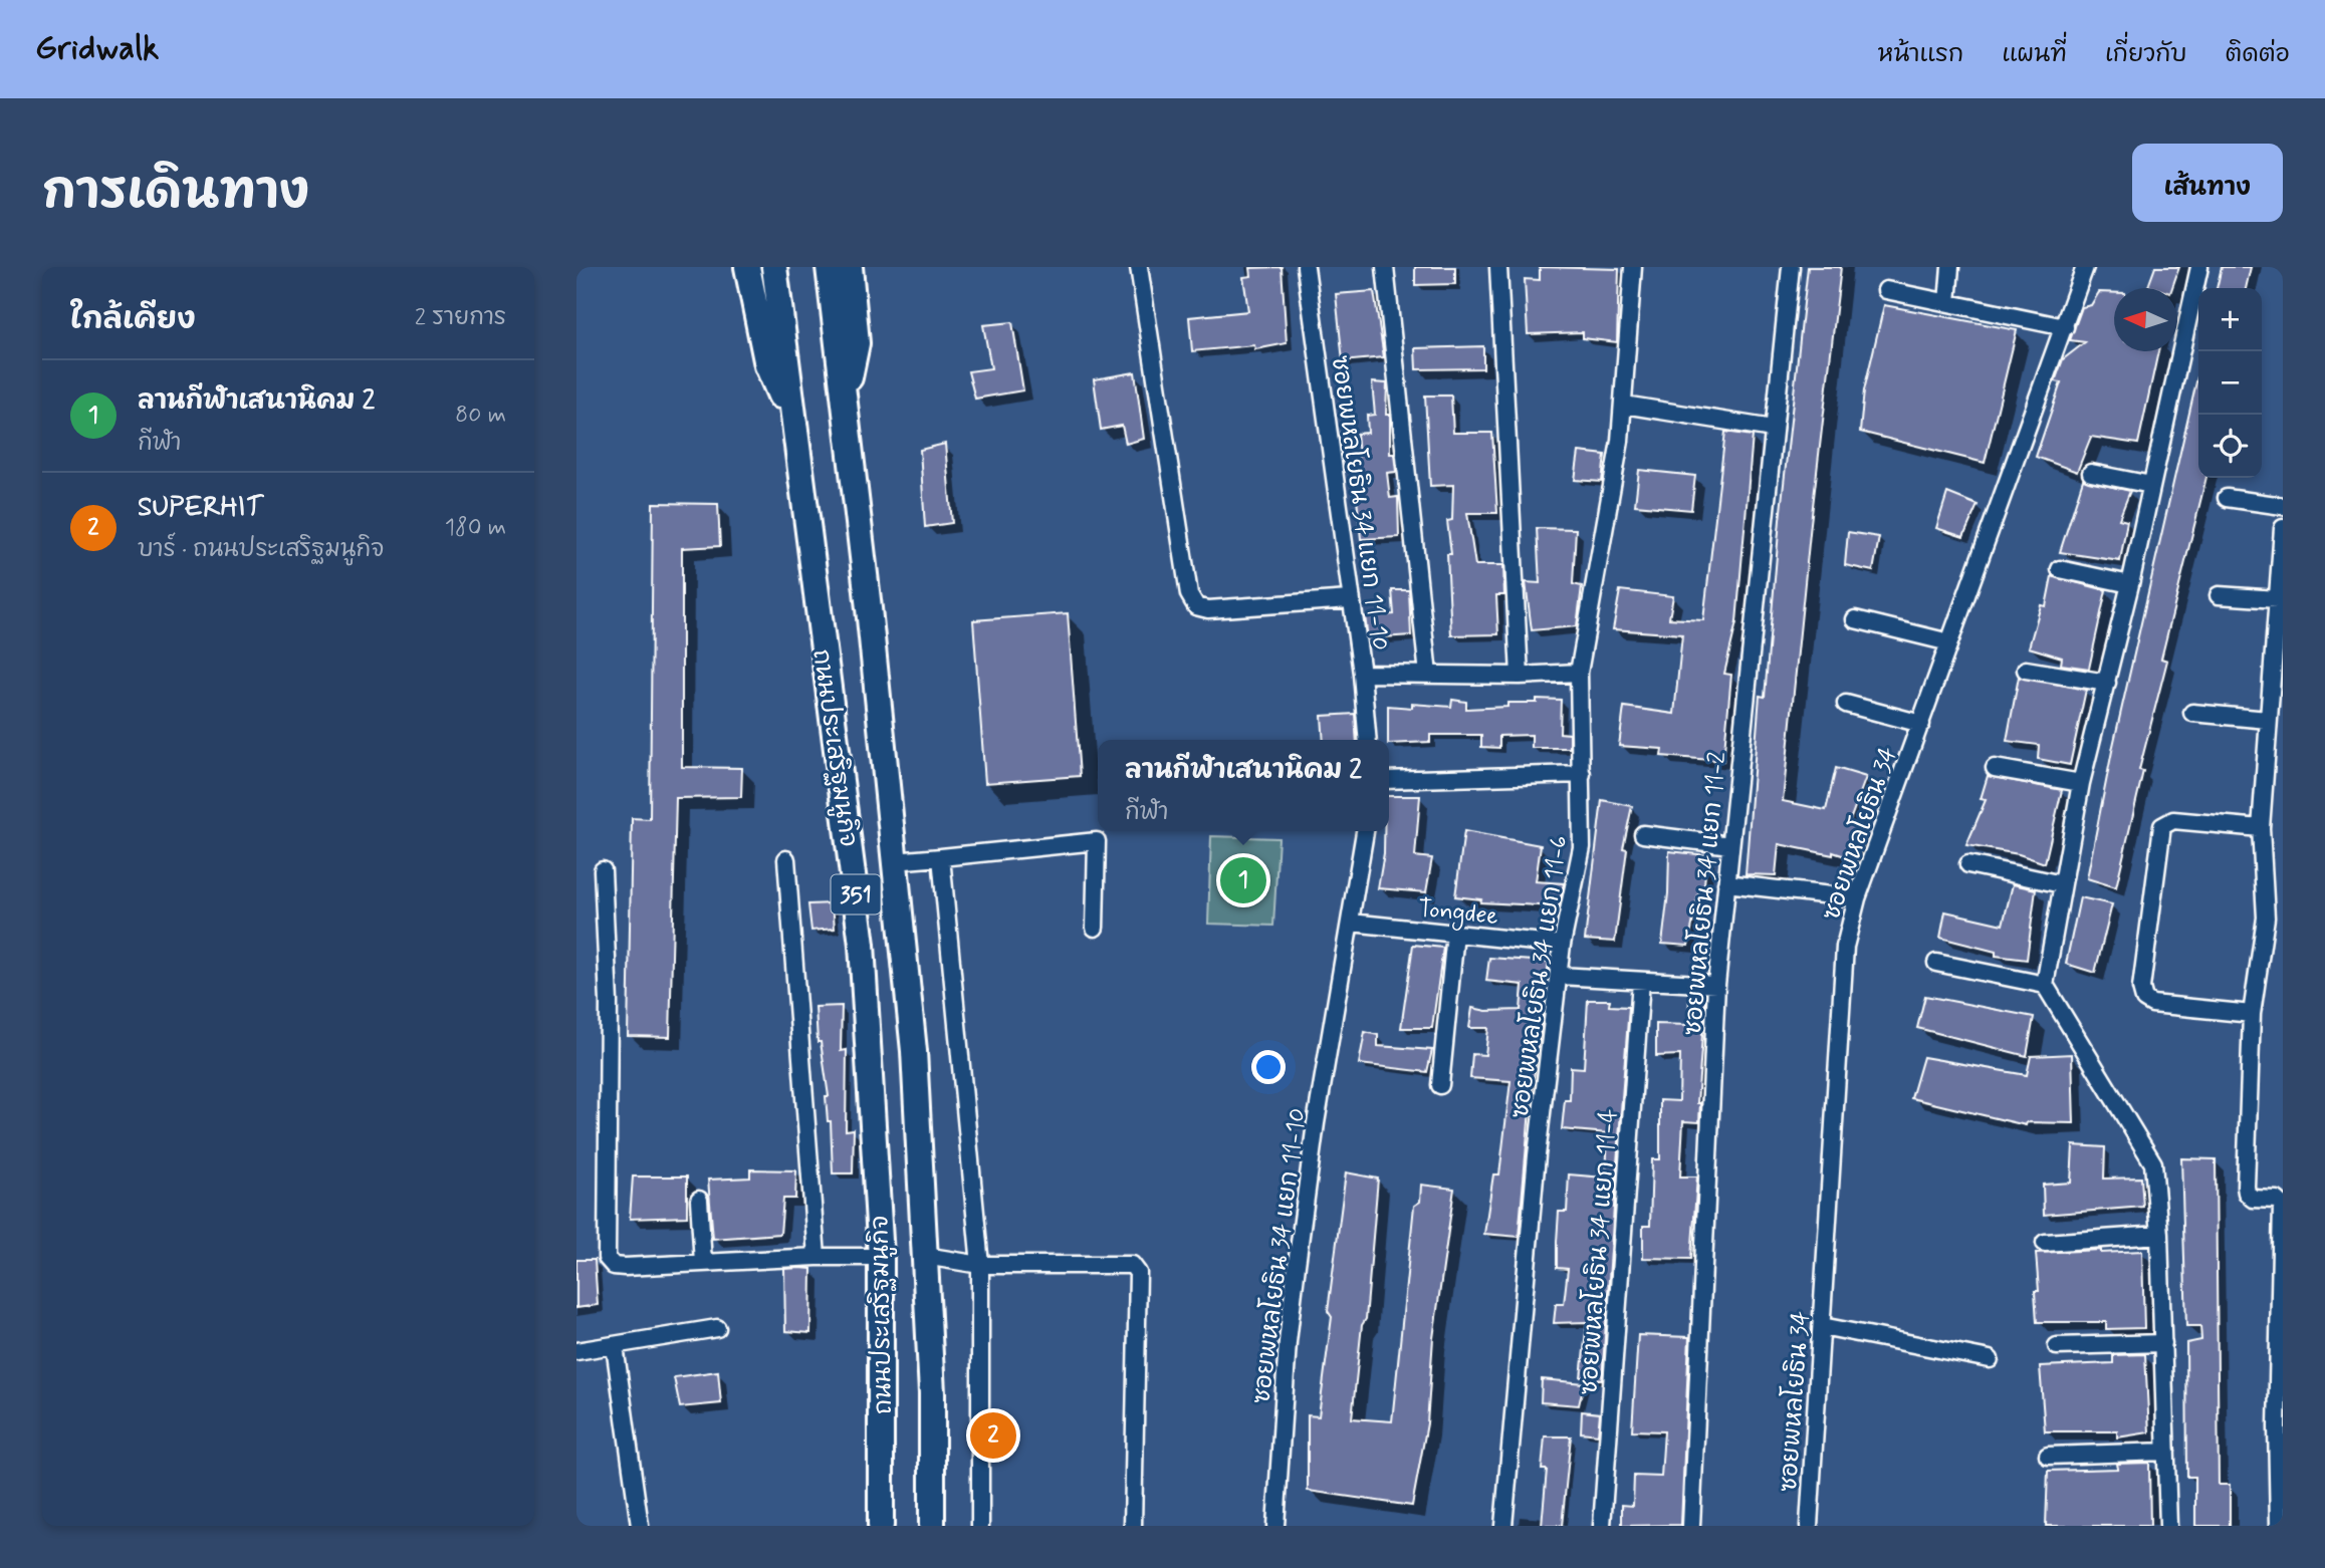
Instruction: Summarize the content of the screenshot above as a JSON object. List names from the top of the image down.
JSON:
{
  "streets": {
    "main road": ["ถนนประเสริฐมนูกิจ", "351"],
    "street": [
      "ซอยพหลโยธิน 34 แยก 11-10",
      "ซอยพหลโยธิน 34",
      "ซอยพหลโยธิน 34 แยก 11-2",
      "Tongdee",
      "ซอยพหลโยธิน 34 แยก 11-6",
      "ซอยพหลโยธิน 34 แยก 11-4"
    ]
  },
  "crossings": [
    ["ซอยพหลโยธิน 34 แยก 11-10", "Tongdee"],
    ["Tongdee", "ซอยพหลโยธิน 34 แยก 11-6"]
  ],
  "north": "left",
  "page": {
    "header": "Gridwalk",
    "nav": [
      "หน้าแรก",
      "แผนที่",
      "เกี่ยวกับ",
      "ติดต่อ"
    ],
    "title": "การเดินทาง",
    "buttons": "เส้นทาง",
    "heading": ["ใกล้เคียง", "2 รายการ"],
    "map_buttons": ["+", "−"],
    "list": [
      {
        "mark": "1",
        "name": "ลานกีฬาเสนานิคม 2",
        "note": "กีฬา",
        "value": "80 m"
      },
      {
        "mark": "2",
        "name": "SUPERHIT",
        "note": "บาร์ · ถนนประเสริฐมนูกิจ",
        "value": "180 m"
      }
    ],
    "popup": ["ลานกีฬาเสนานิคม 2", "กีฬา"],
    "pins": ["1", "2"]
  }
}
